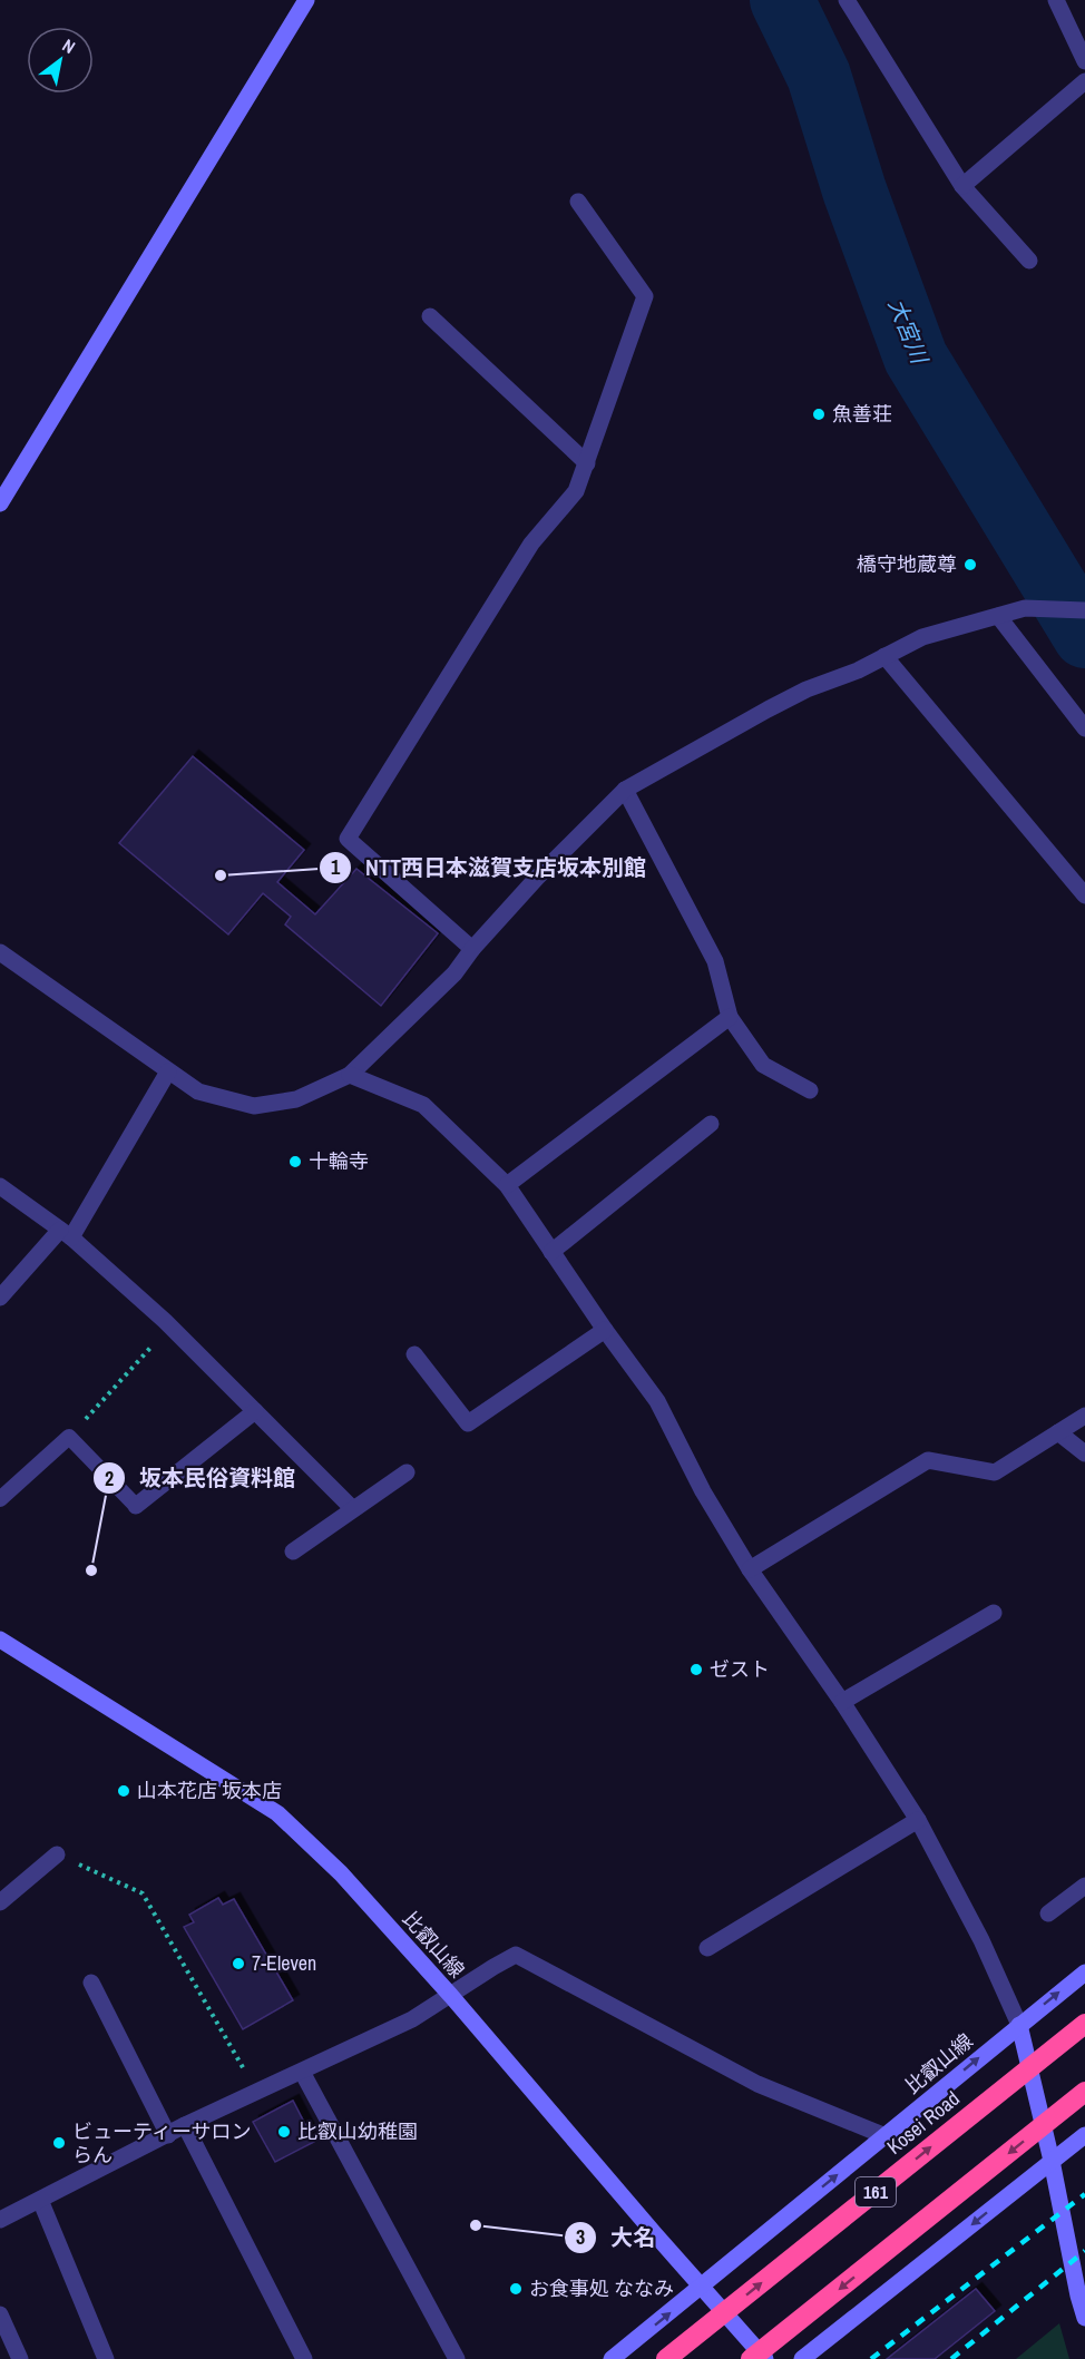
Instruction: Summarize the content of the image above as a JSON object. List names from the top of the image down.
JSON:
{
  "streets": {
    "highway": ["Kosei Road", "161"],
    "street": ["比叡山線"]
  },
  "water": ["大宮川"],
  "places": [
    "魚善荘",
    "橋守地蔵尊",
    "NTT西日本滋賀支店坂本別館",
    "十輪寺",
    "坂本民俗資料館",
    "ゼスト",
    "山本花店 坂本店",
    "7-Eleven",
    "比叡山幼稚園",
    "ビューティーサロン らん",
    "大名",
    "お食事処 ななみ"
  ],
  "north": "top right"
}
